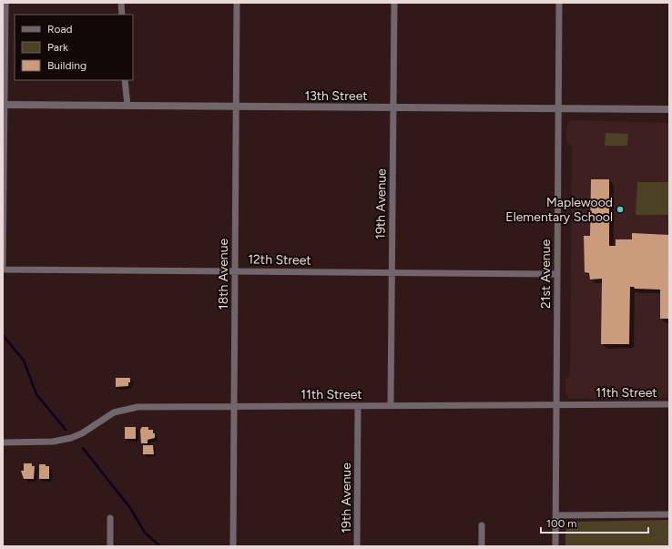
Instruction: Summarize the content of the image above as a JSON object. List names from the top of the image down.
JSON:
{
  "streets": {
    "street": [
      "13th Street",
      "19th Avenue",
      "12th Street",
      "18th Avenue",
      "21st Avenue",
      "11th Street"
    ]
  },
  "crossings": [
    ["13th Street", "19th Avenue"],
    ["13th Street", "18th Avenue"],
    ["13th Street", "21st Avenue"],
    ["19th Avenue", "12th Street"],
    ["19th Avenue", "11th Street"],
    ["12th Street", "18th Avenue"],
    ["12th Street", "21st Avenue"],
    ["18th Avenue", "11th Street"],
    ["21st Avenue", "11th Street"]
  ],
  "places": ["Maplewood Elementary School"],
  "legend": ["Road", "Park", "Building"],
  "scale_bar": "100 m"
}
